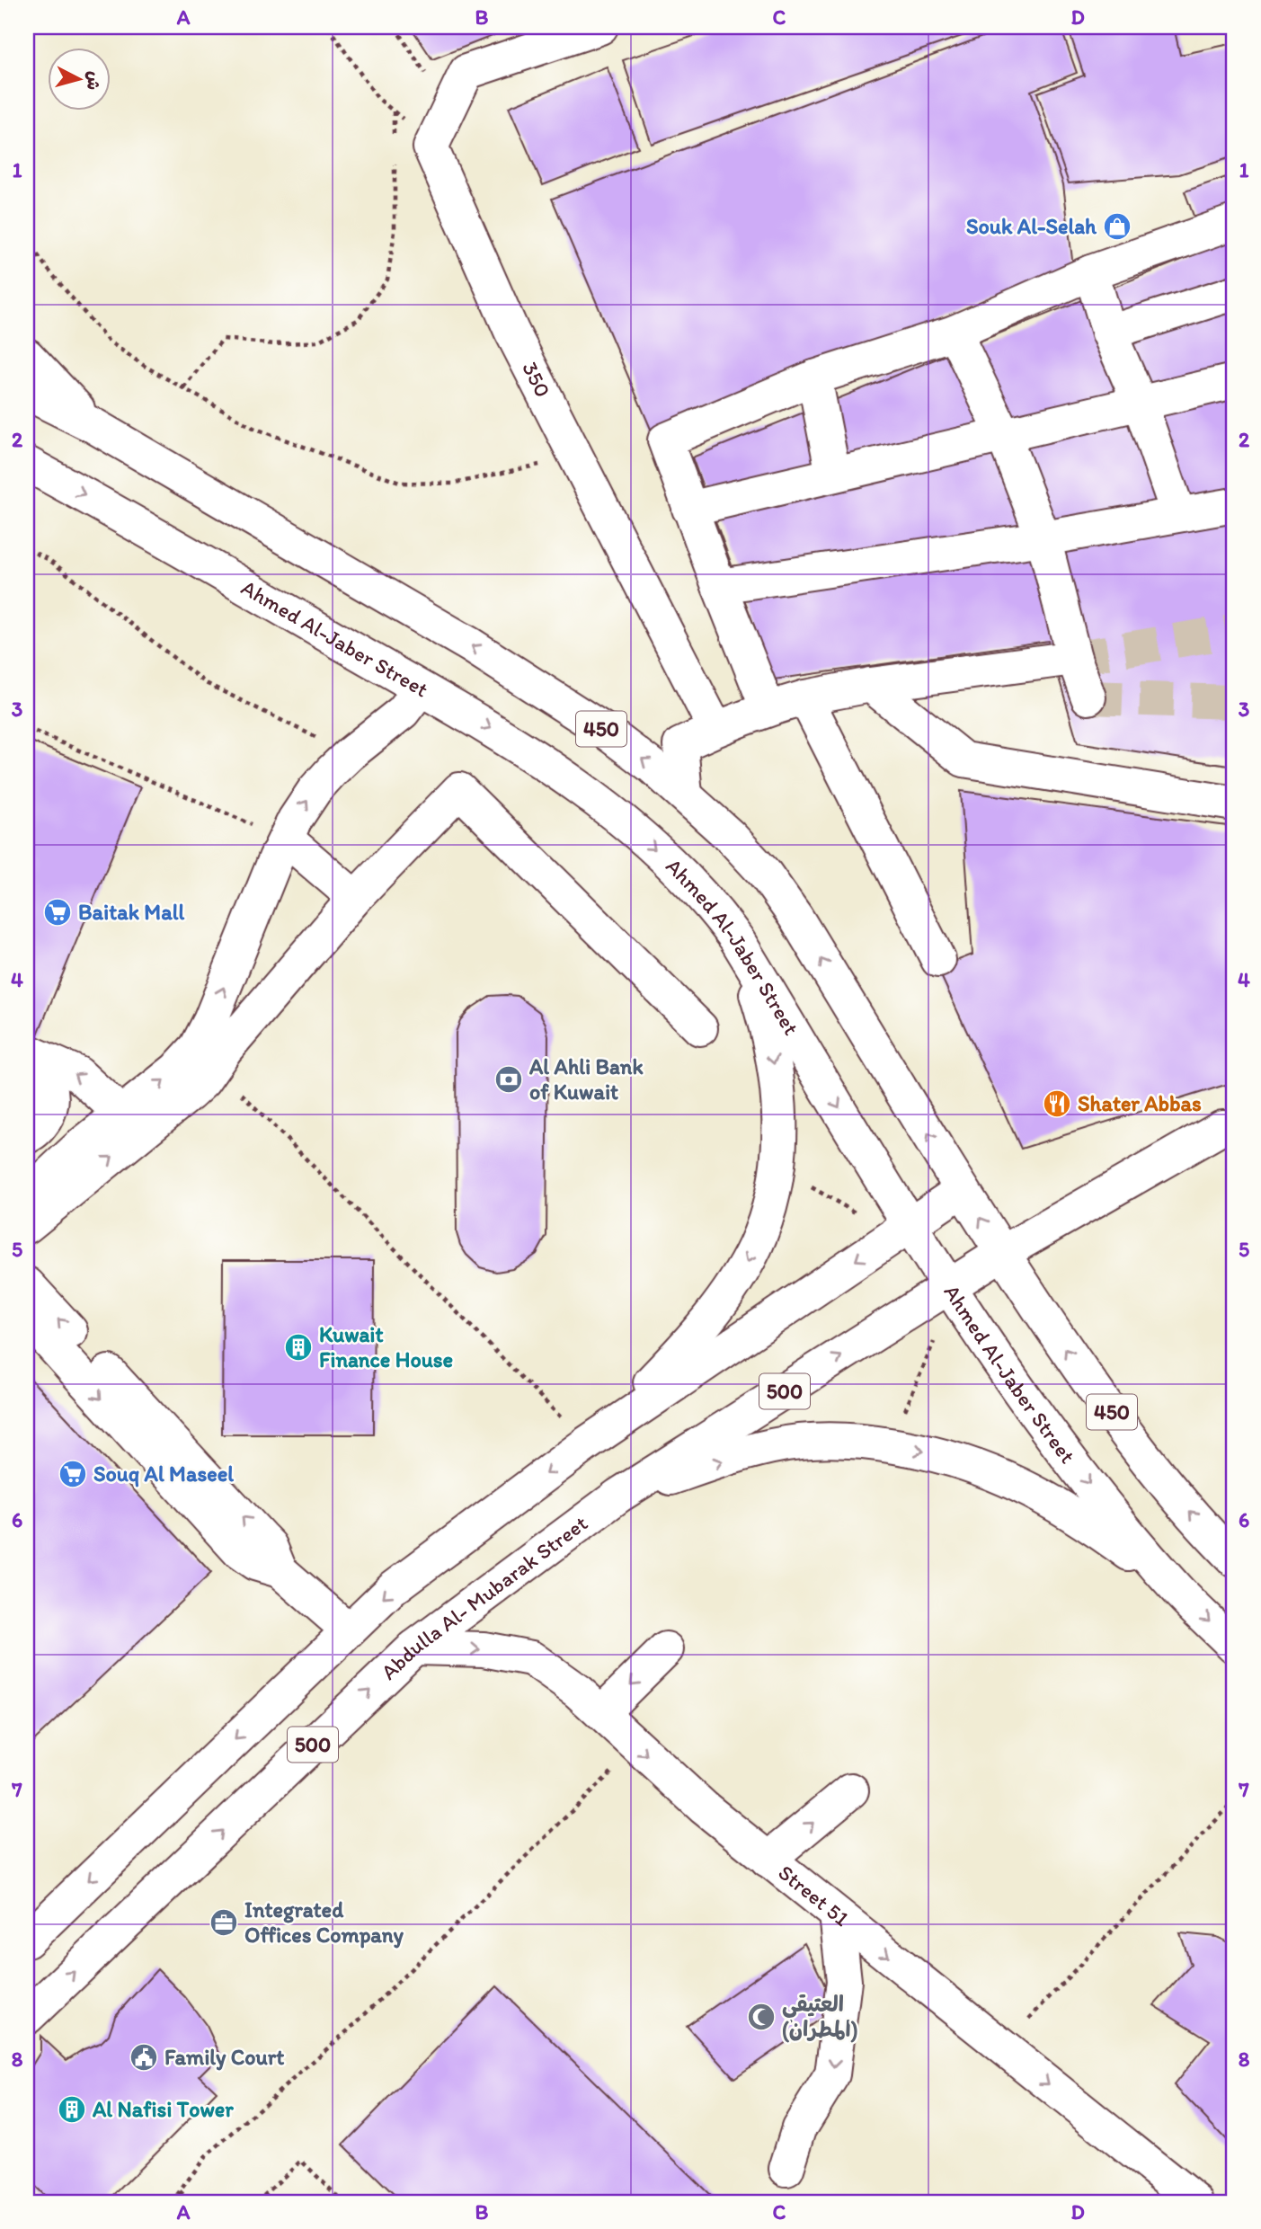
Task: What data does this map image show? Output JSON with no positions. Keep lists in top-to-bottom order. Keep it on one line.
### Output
{"streets":{"main road":["350","Ahmed Al-Jaber Street","450","500","Abdulla Al- Mubarak Street","Street 51"]},"crossings":[["Ahmed Al-Jaber Street","500"],["Ahmed Al-Jaber Street","Abdulla Al- Mubarak Street"],["450","500"],["450","Abdulla Al- Mubarak Street"],["Abdulla Al- Mubarak Street","Street 51"]],"one_way":["Street 51"],"places":{"shop":["Souk Al-Selah"],"supermarket":["Baitak Mall","Souq Al Maseel"],"bank":["Al Ahli Bank of Kuwait"],"restaurant":["Shater Abbas"],"building":["Kuwait Finance House","Al Nafisi Tower"],"office":["Integrated Offices Company"],"mosque":["العتيقي (المطران)"],"public building":["Family Court"]},"north":"right","grid":{"columns":["A","B","C","D"],"rows":["1","2","3","4","5","6","7","8"]}}
